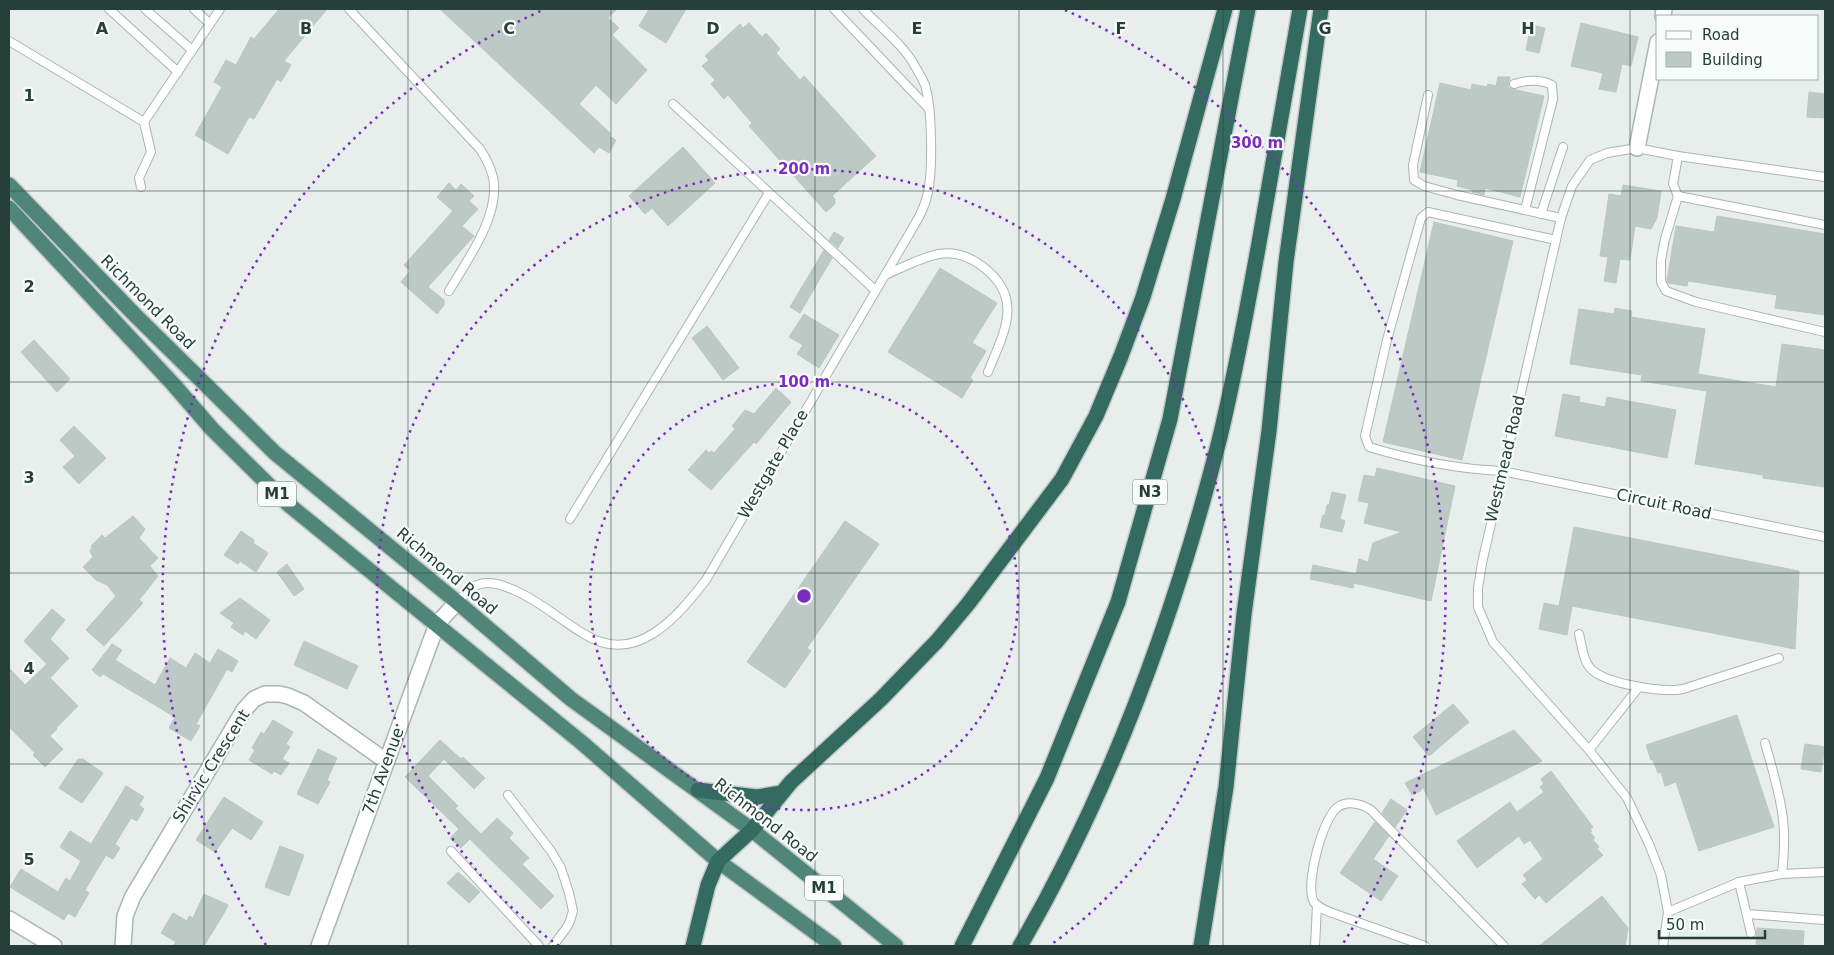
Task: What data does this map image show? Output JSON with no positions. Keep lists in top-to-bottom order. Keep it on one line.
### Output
{"streets":{"highway":["Richmond Road","N3","M1"],"street":["Shirvic Crescent","7th Avenue"],"lane":["Westmead Road","Westgate Place","Circuit Road"]},"crossings":[["Richmond Road","Westgate Place"],["Richmond Road","7th Avenue"],["Westmead Road","Circuit Road"],["Westgate Place","7th Avenue"],["M1","7th Avenue"],["Shirvic Crescent","7th Avenue"]],"legend":["Road","Building"],"scale_bar":"50 m","grid":{"columns":["A","B","C","D","E","F","G","H"],"rows":["1","2","3","4","5"]},"rings":["300 m","200 m","100 m"]}
